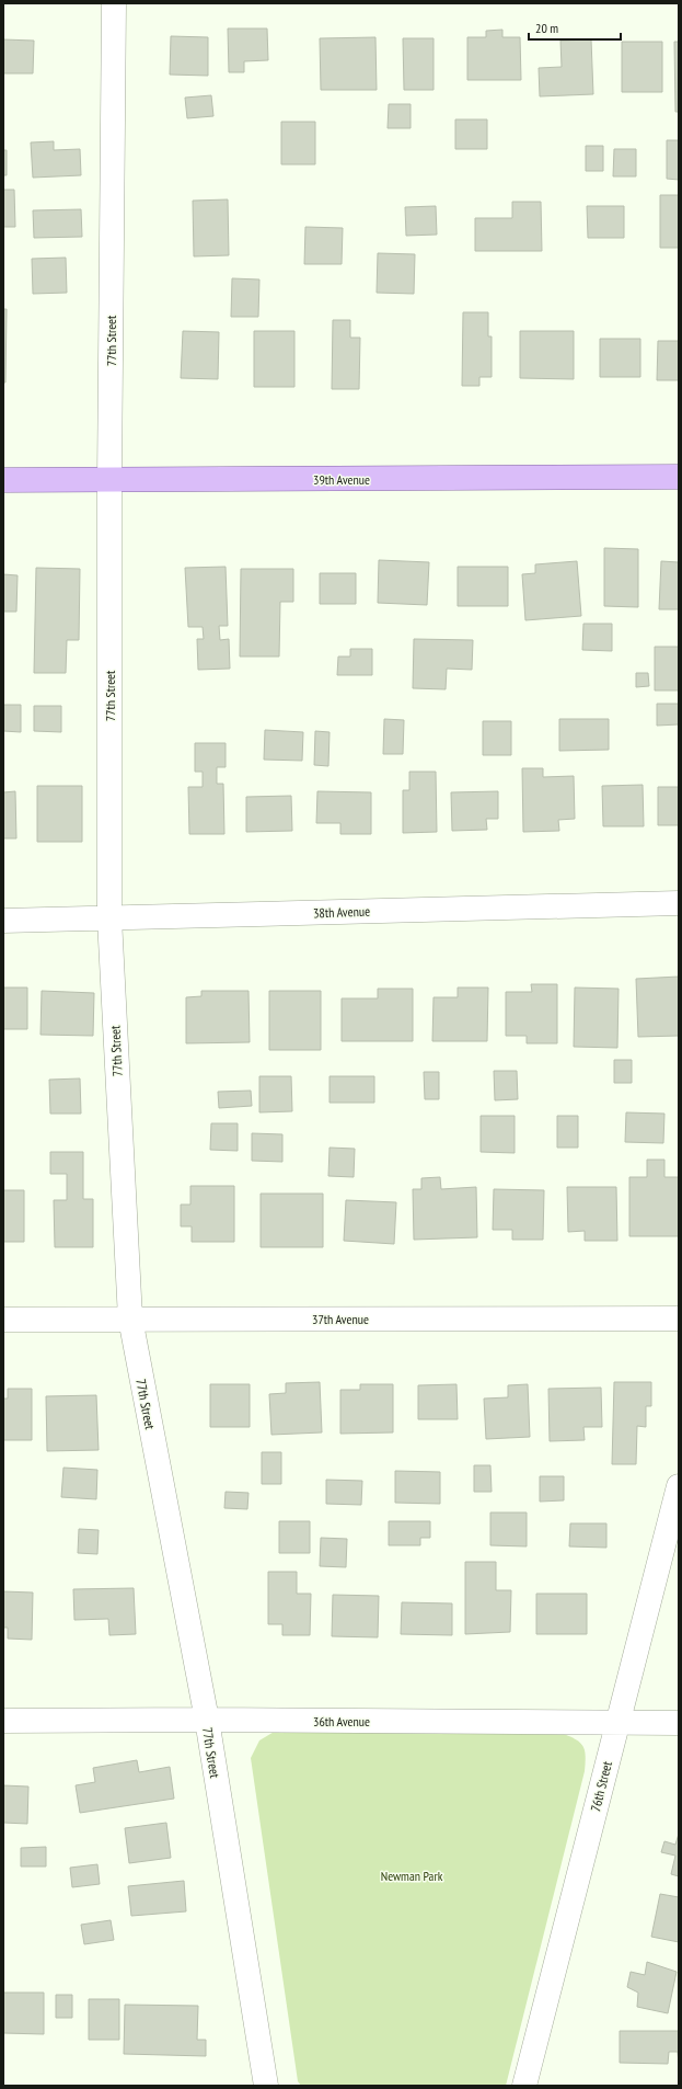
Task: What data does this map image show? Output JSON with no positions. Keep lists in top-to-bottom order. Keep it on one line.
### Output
{"streets":{"main road":["39th Avenue"],"street":["77th Street","38th Avenue","37th Avenue","36th Avenue","76th Street"]},"crossings":[["77th Street","39th Avenue"],["77th Street","38th Avenue"],["77th Street","37th Avenue"],["77th Street","36th Avenue"],["36th Avenue","76th Street"]],"parks":["Newman Park"],"scale_bar":"20 m"}
